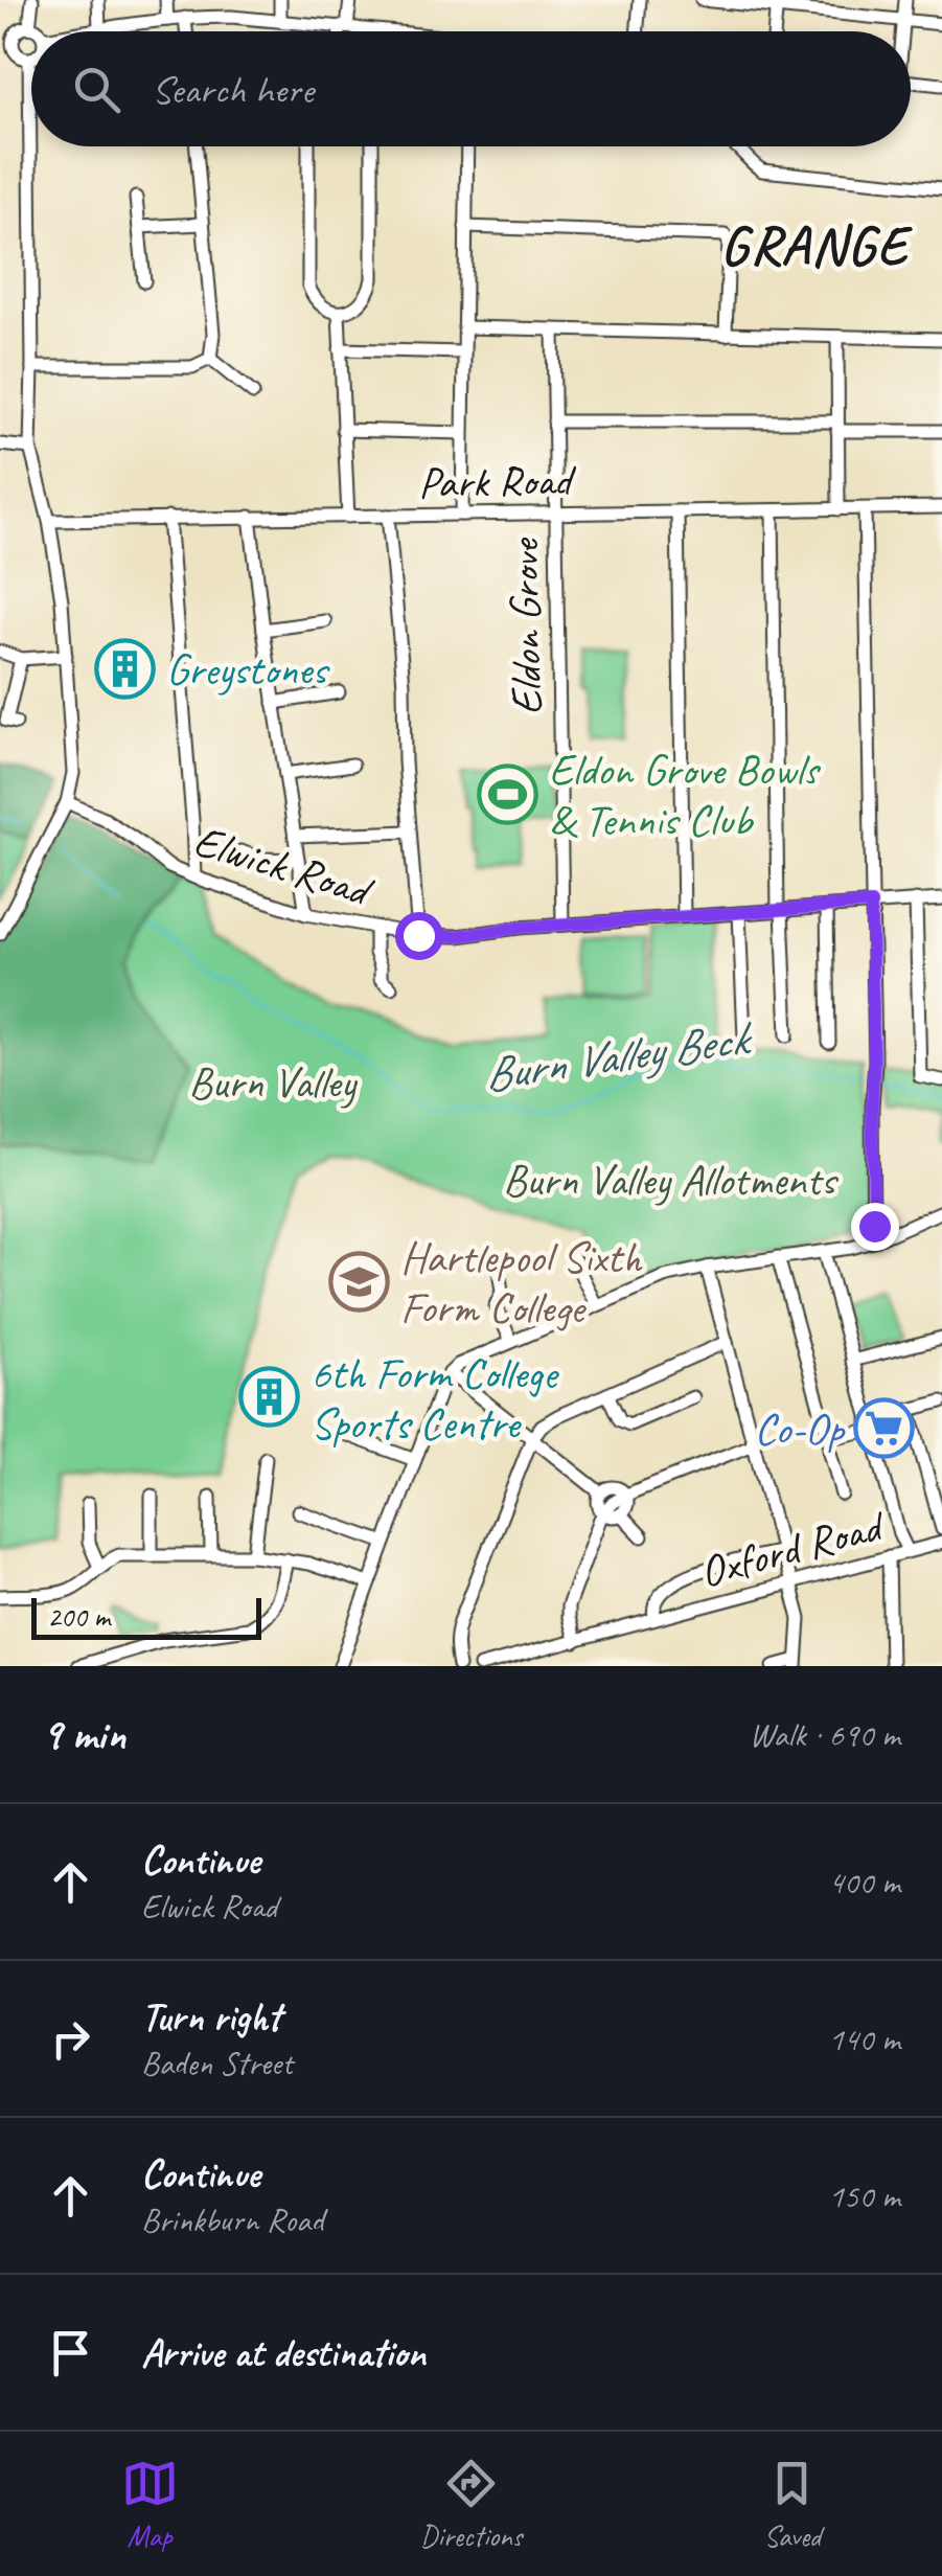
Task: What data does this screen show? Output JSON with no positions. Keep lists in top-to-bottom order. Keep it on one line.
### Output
{"streets":{"street":["Park Road","Eldon Grove","Elwick Road","Oxford Road"]},"crossings":[["Park Road","Eldon Grove"],["Eldon Grove","Elwick Road"]],"districts":["GRANGE"],"water":["Burn Valley Beck"],"parks":["Burn Valley","Burn Valley Allotments"],"places":{"building":["Greystones","6th Form College Sports Centre"],"sports":["Eldon Grove Bowls & Tennis Club"],"school or university":["Hartlepool Sixth Form College"],"supermarket":["Co-Op"]},"scale_bar":"200 m","page":{"search":"Search here","scale":"200 m","heading":["9 min","Walk · 690 m"],"list":[["Continue","Elwick Road","400 m"],["Turn right","Baden Street","140 m"],["Continue","Brinkburn Road","150 m"],"Arrive at destination"],"nav":["Map","Directions","Saved"]}}
